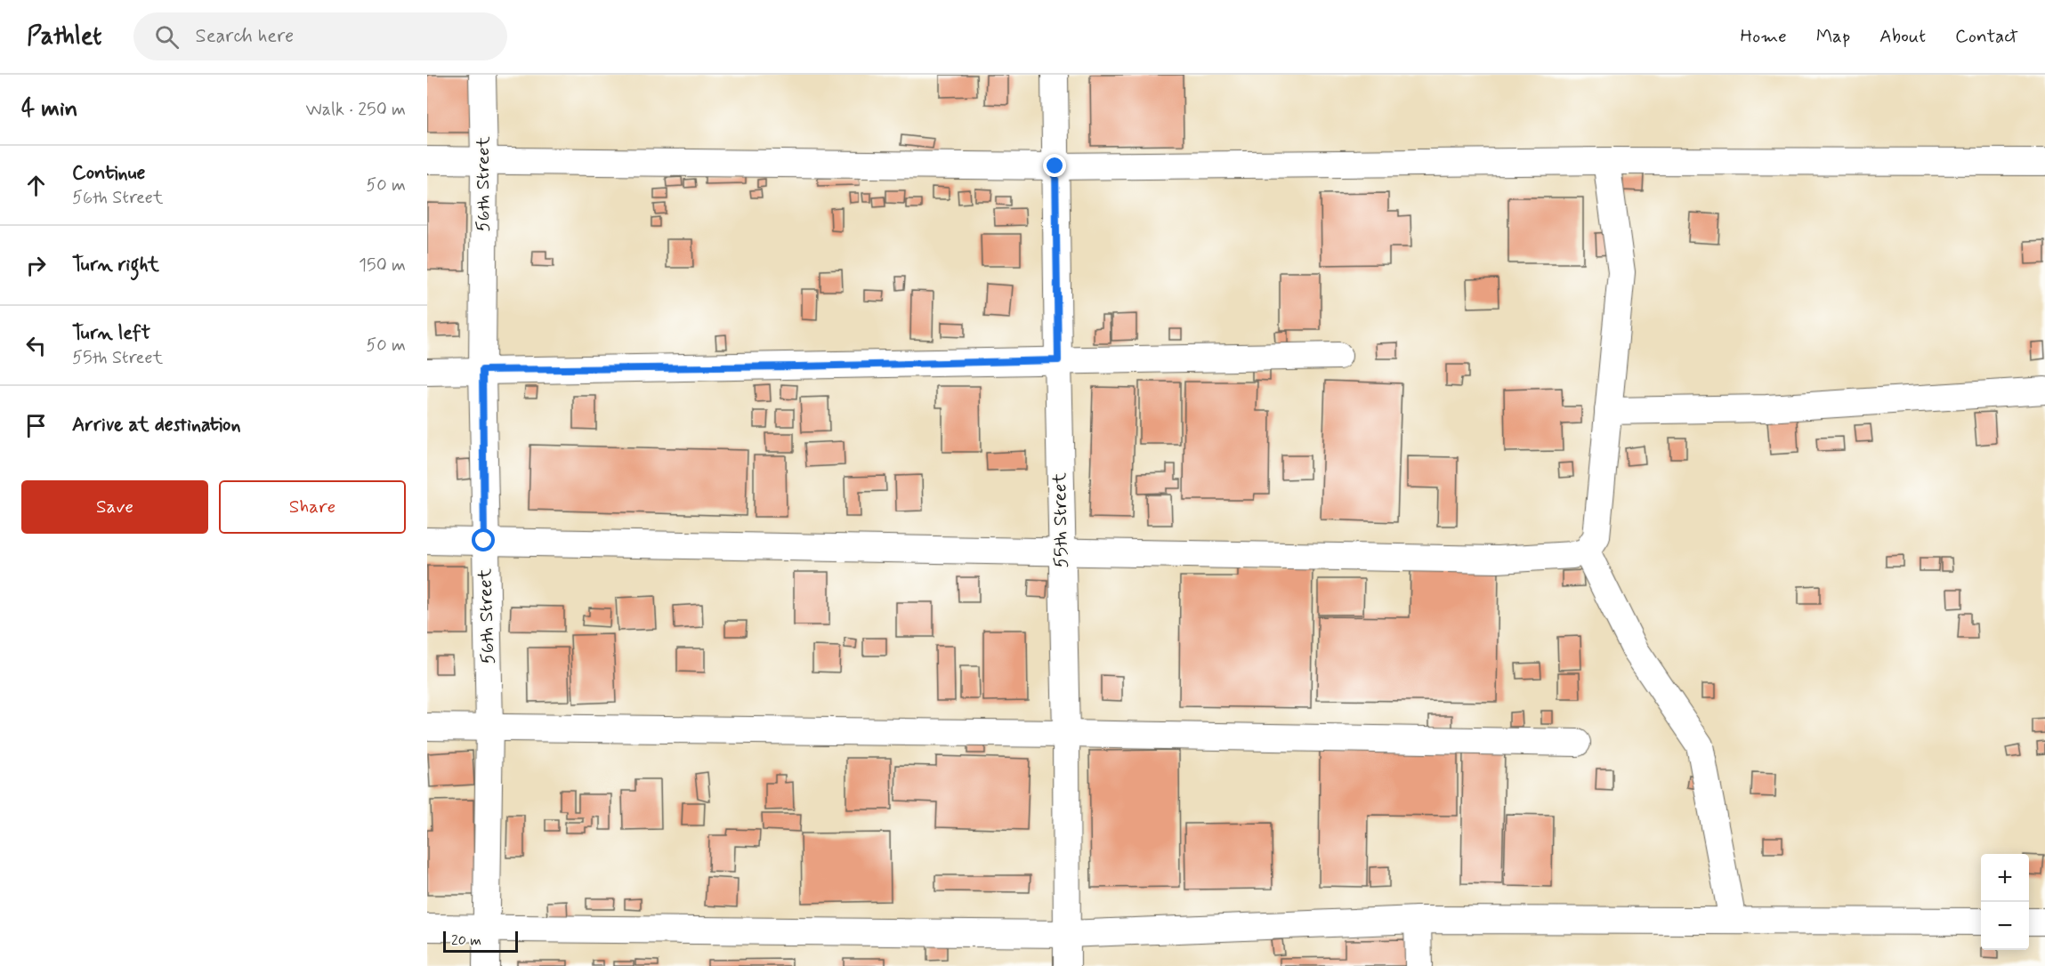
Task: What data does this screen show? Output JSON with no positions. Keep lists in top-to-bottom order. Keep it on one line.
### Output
{"streets":{"street":["56th Street","55th Street"]},"scale_bar":"20 m","page":{"header":"Pathlet","search":"Search here","nav":["Home","Map","About","Contact"],"heading":["4 min","Walk · 250 m"],"list":[["Continue","56th Street","50 m"],["Turn right","150 m"],["Turn left","55th Street","50 m"],"Arrive at destination"],"buttons":["Save","Share"],"map_buttons":["+","−"],"scale":"20 m"}}
